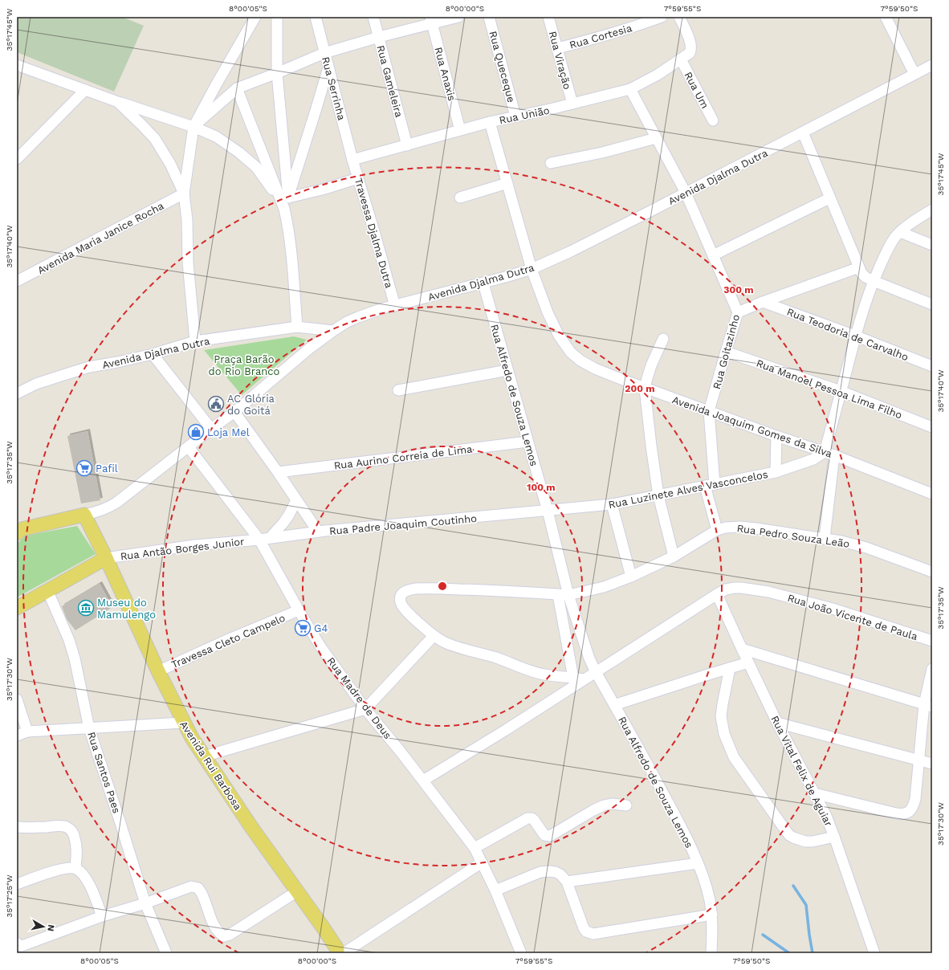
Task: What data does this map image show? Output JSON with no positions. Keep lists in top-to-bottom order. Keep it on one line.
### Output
{"streets":{"main road":["Avenida Rui Barbosa"],"street":["Rua Cortesia","Rua Viração","Rua Queceque","Rua Anaxis","Rua Gameleira","Rua Serrinha","Rua Um","Rua União","Avenida Djalma Dutra","Travessa Djalma Dutra","Avenida Maria Janice Rocha","Rua Teodoria de Carvalho","Rua Goitazinho","Rua Manoel Pessoa Lima Filho","Rua Alfredo de Souza Lemos","Avenida Joaquim Gomes da Silva","Rua Aurino Correia de Lima","Rua Luzinete Alves Vasconcelos","Rua Padre Joaquim Coutinho","Rua Pedro Souza Leão","Rua Antão Borges Junior","Rua João Vicente de Paula","Travessa Cleto Campelo","Rua Madre de Deus","Rua Vital Felix de Aguiar","Rua Santos Paes"]},"crossings":[["Rua Cortesia","Rua Viração"],["Rua Viração","Rua União"],["Rua Queceque","Rua União"],["Rua Anaxis","Rua União"],["Rua Gameleira","Rua União"],["Rua Serrinha","Rua União"],["Rua Serrinha","Travessa Djalma Dutra"],["Rua Um","Rua União"],["Rua União","Travessa Djalma Dutra"],["Rua União","Rua Goitazinho"],["Rua União","Avenida Joaquim Gomes da Silva"],["Avenida Djalma Dutra","Travessa Djalma Dutra"],["Avenida Djalma Dutra","Rua Goitazinho"],["Avenida Djalma Dutra","Rua Alfredo de Souza Lemos"],["Avenida Djalma Dutra","Avenida Joaquim Gomes da Silva"],["Rua Goitazinho","Rua Manoel Pessoa Lima Filho"],["Rua Goitazinho","Avenida Joaquim Gomes da Silva"],["Rua Goitazinho","Rua Luzinete Alves Vasconcelos"],["Rua Goitazinho","Rua Pedro Souza Leão"],["Rua Alfredo de Souza Lemos","Rua Aurino Correia de Lima"],["Rua Alfredo de Souza Lemos","Rua Luzinete Alves Vasconcelos"],["Rua Alfredo de Souza Lemos","Rua Padre Joaquim Coutinho"],["Rua Alfredo de Souza Lemos","Rua Pedro Souza Leão"],["Avenida Joaquim Gomes da Silva","Rua Luzinete Alves Vasconcelos"],["Rua Luzinete Alves Vasconcelos","Rua Padre Joaquim Coutinho"],["Rua Padre Joaquim Coutinho","Rua Antão Borges Junior"],["Rua Padre Joaquim Coutinho","Rua Madre de Deus"],["Rua Antão Borges Junior","Rua Madre de Deus"],["Rua Antão Borges Junior","Avenida Rui Barbosa"],["Rua João Vicente de Paula","Rua Vital Felix de Aguiar"],["Travessa Cleto Campelo","Rua Madre de Deus"],["Travessa Cleto Campelo","Avenida Rui Barbosa"]],"parks":["Praça Barão do Rio Branco"],"places":{"public building":["AC Glória do Goitá"],"shop":["Loja Mel"],"supermarket":["Pafil","G4"],"museum":["Museu do Mamulengo"]},"north":"right","coordinates":["8°00'05\"S","8°00'00\"S","7°59'55\"S","7°59'50\"S","35°17'45\"W","35°17'40\"W","35°17'35\"W","35°17'30\"W","35°17'25\"W"],"rings":["300 m","200 m","100 m"]}
